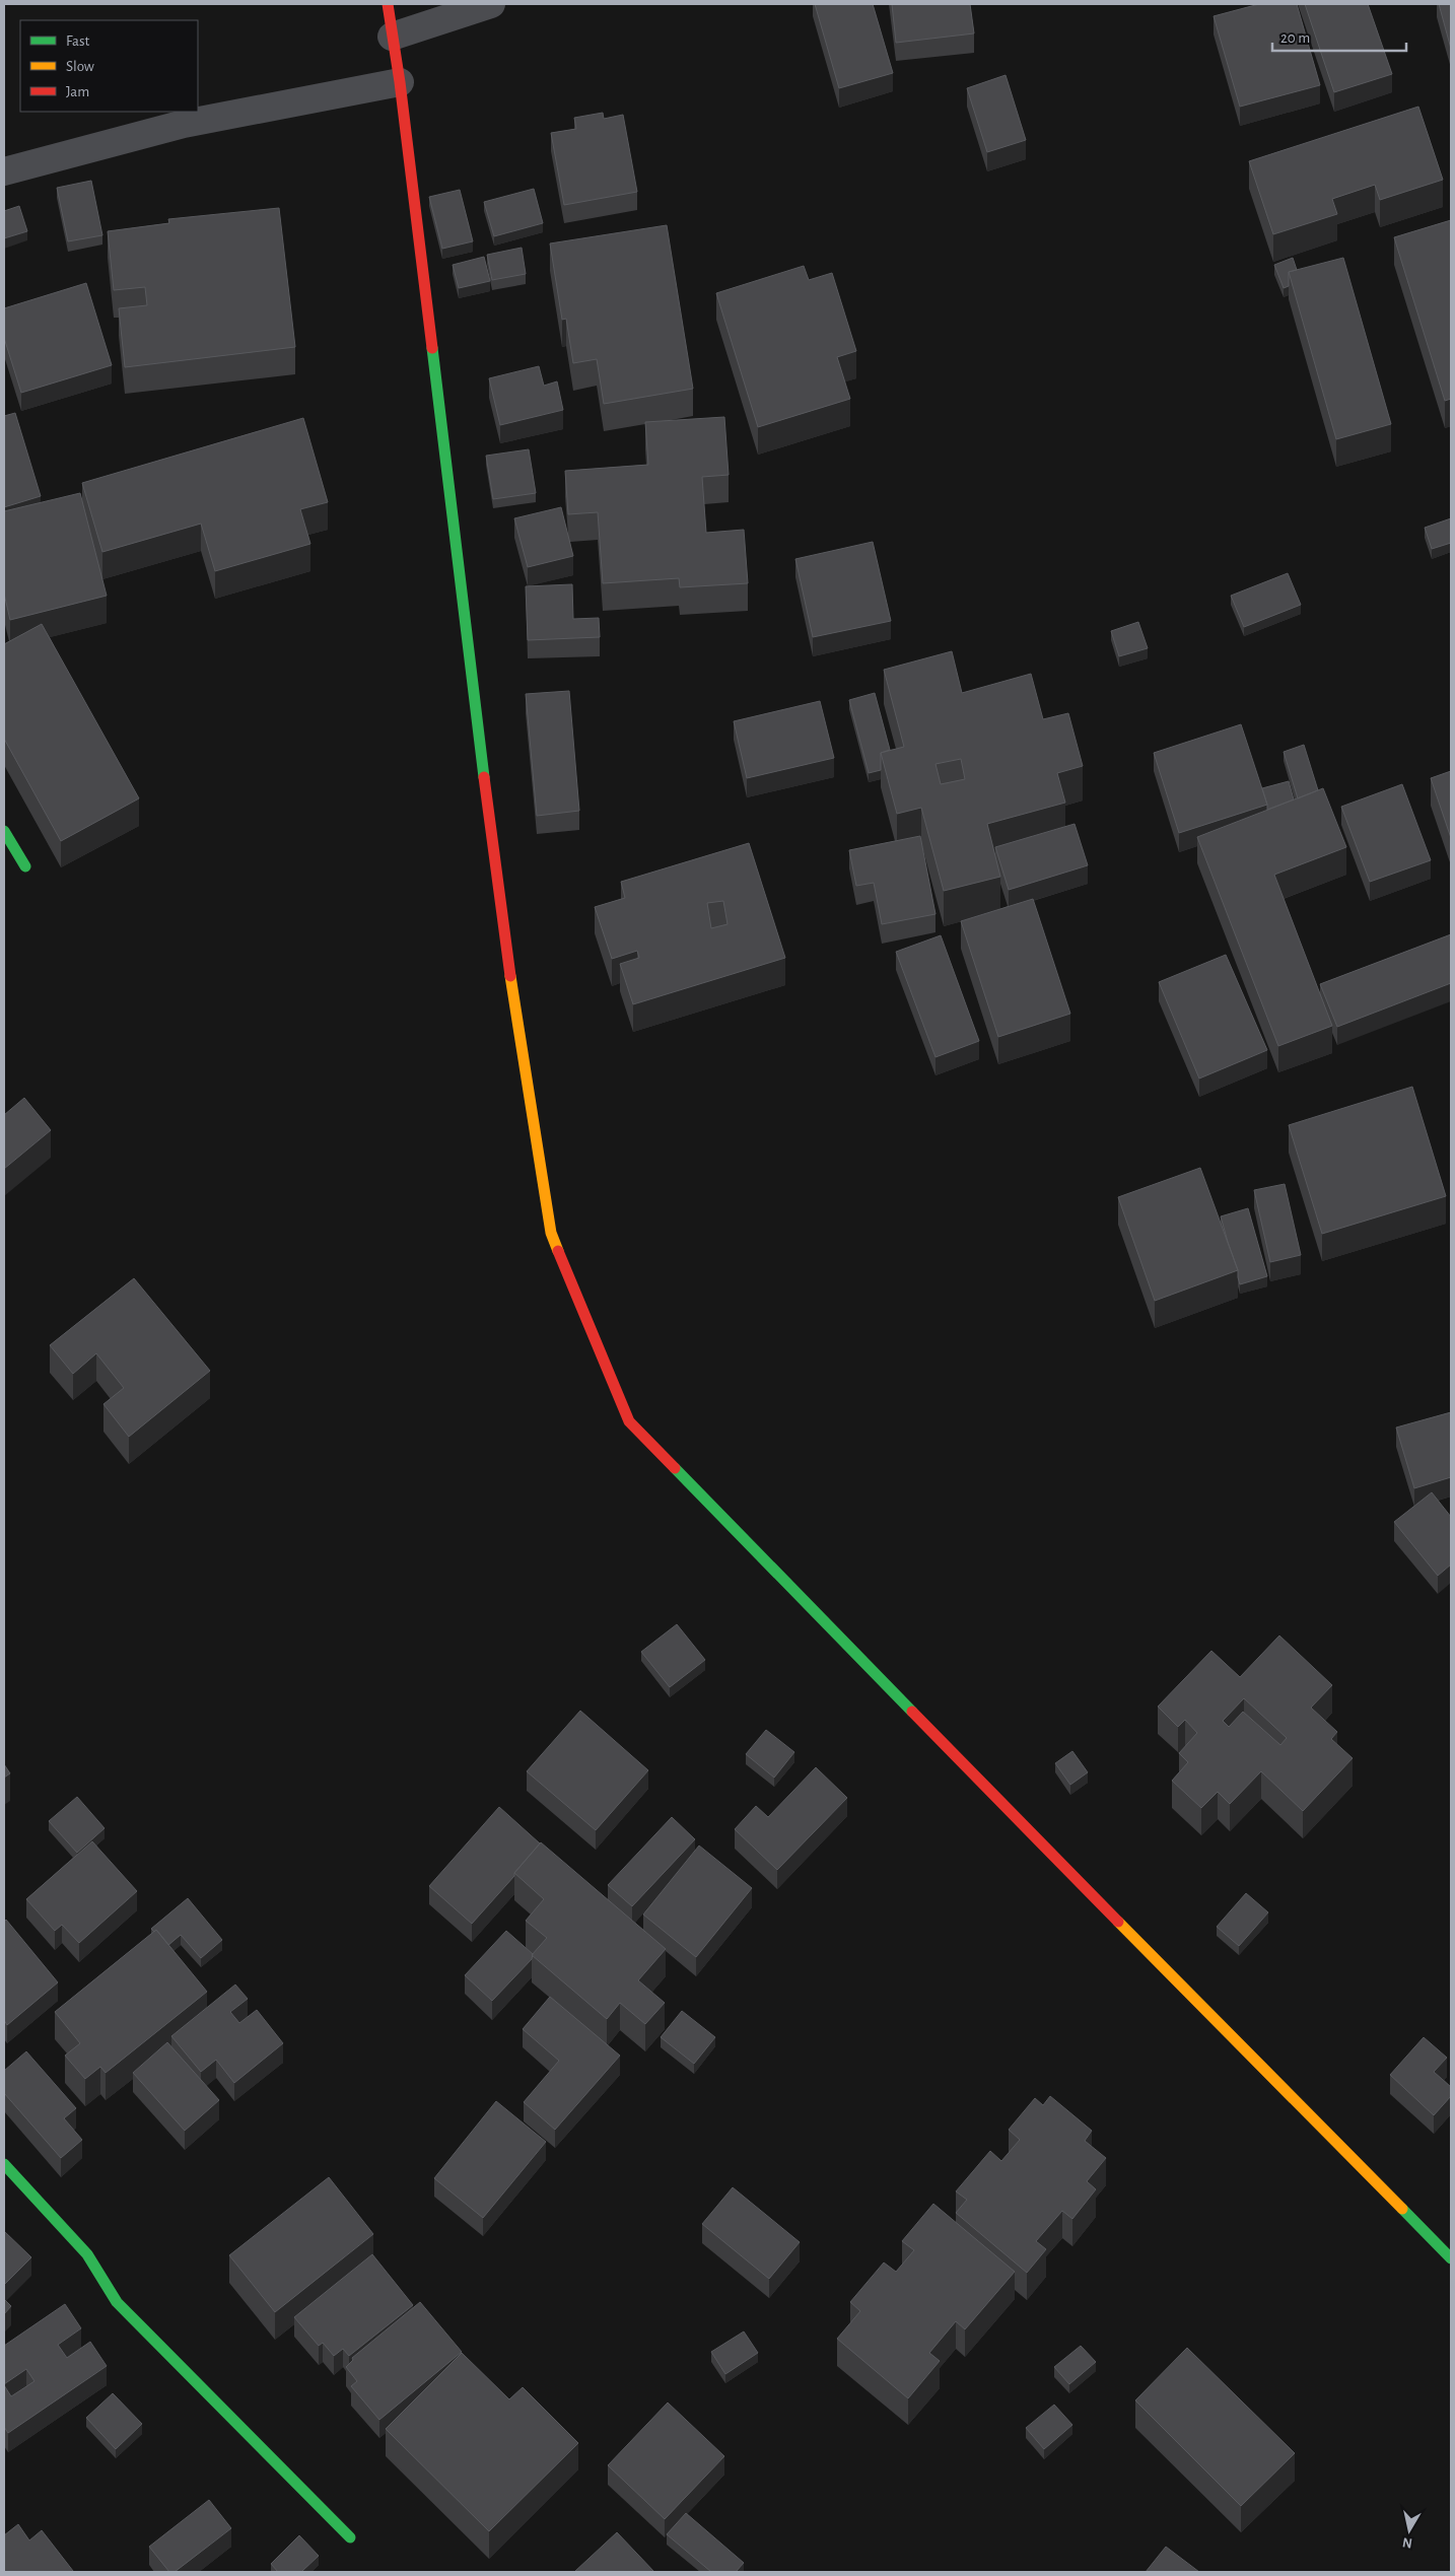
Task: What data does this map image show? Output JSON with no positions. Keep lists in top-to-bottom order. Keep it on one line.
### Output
{"legend":["Fast","Slow","Jam"],"scale_bar":"20 m","north":"bottom"}
